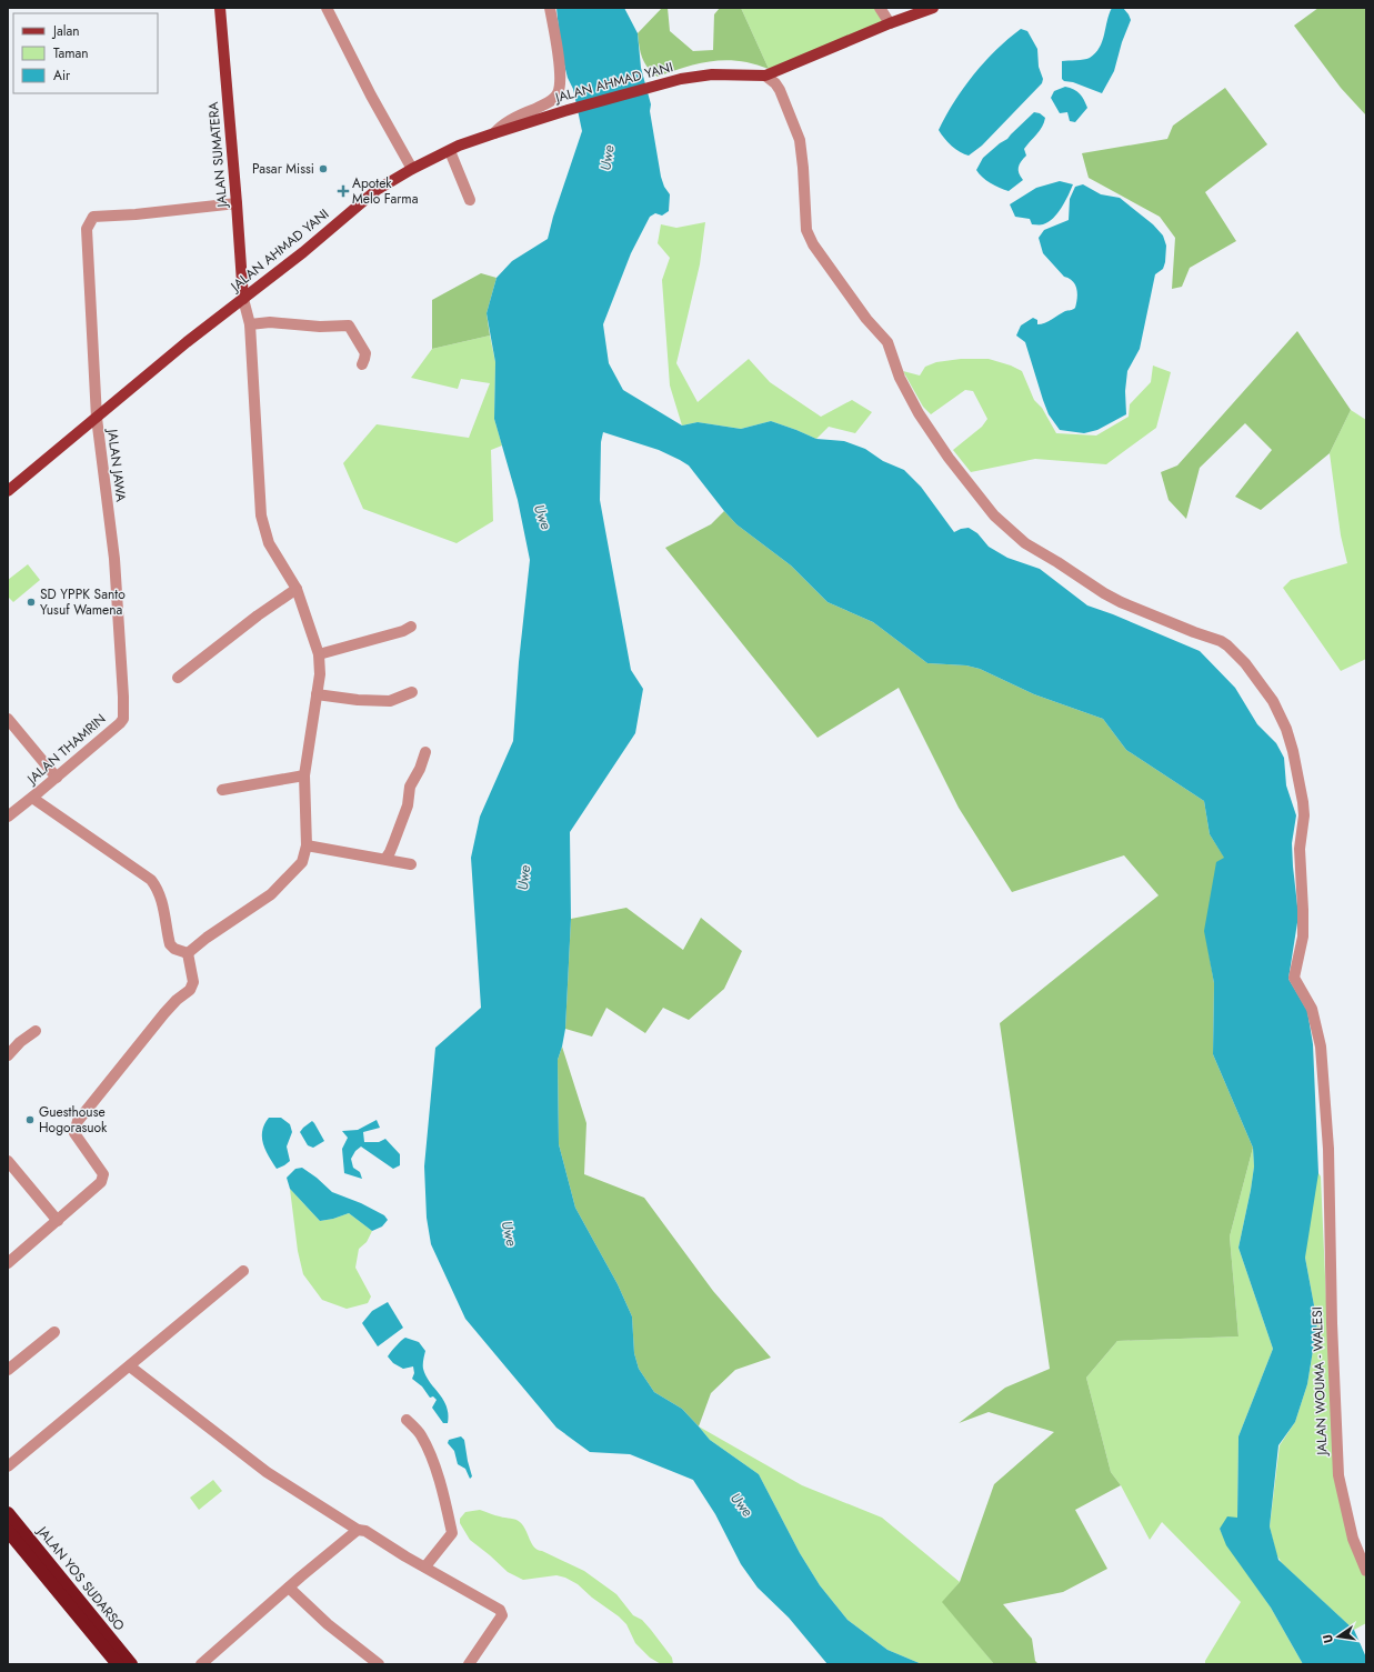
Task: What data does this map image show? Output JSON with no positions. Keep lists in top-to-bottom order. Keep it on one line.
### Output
{"streets":{"highway":["JALAN YOS SUDARSO"],"main road":["JALAN AHMAD YANI","JALAN SUMATERA"],"street":["JALAN JAWA","JALAN THAMRIN","JALAN WOUMA - WALESI"]},"crossings":[["JALAN AHMAD YANI","JALAN SUMATERA"],["JALAN AHMAD YANI","JALAN JAWA"],["JALAN AHMAD YANI","JALAN WOUMA - WALESI"],["JALAN SUMATERA","JALAN JAWA"],["JALAN JAWA","JALAN THAMRIN"]],"water":["Uwe"],"places":{"other":["Pasar Missi","SD YPPK Santo Yusuf Wamena","Guesthouse Hogorasuok"],"health":["Apotek Melo Farma"]},"legend":["Jalan","Taman","Air"],"north":"left"}
